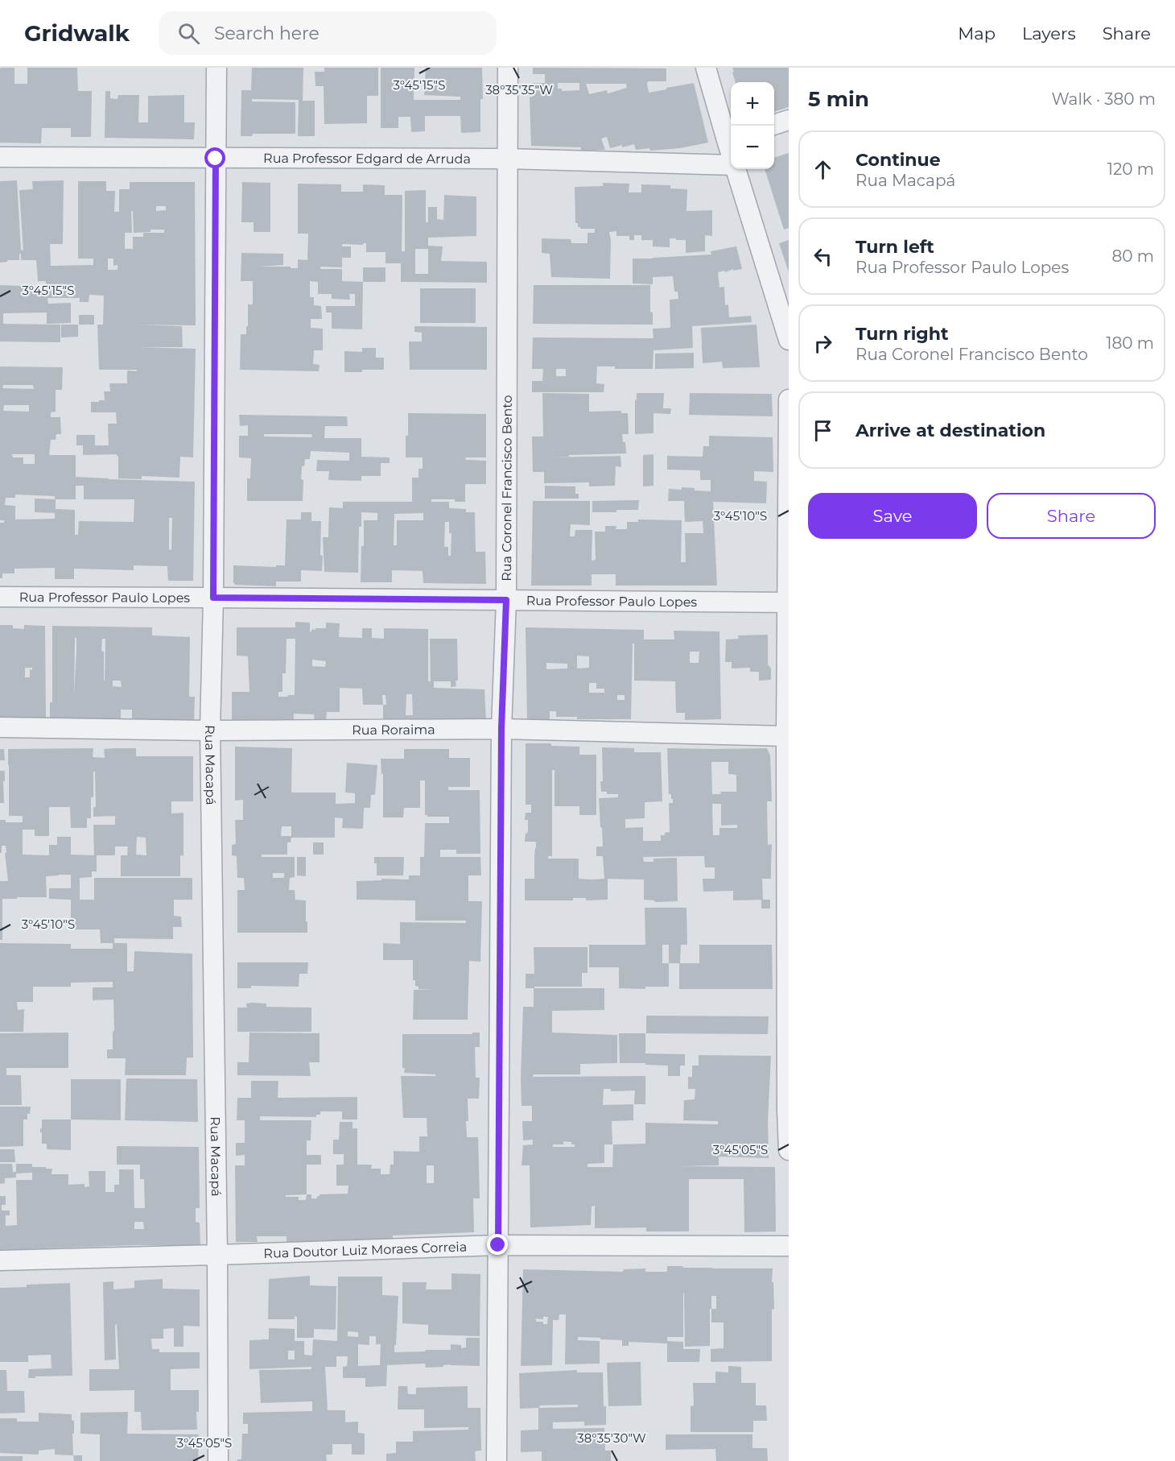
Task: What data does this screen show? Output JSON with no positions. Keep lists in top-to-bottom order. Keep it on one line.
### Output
{"streets":{"street":["Rua Professor Edgard de Arruda","Rua Coronel Francisco Bento","Rua Professor Paulo Lopes","Rua Roraima","Rua Macapá","Rua Doutor Luiz Moraes Correia"]},"crossings":[["Rua Professor Edgard de Arruda","Rua Coronel Francisco Bento"],["Rua Professor Edgard de Arruda","Rua Macapá"],["Rua Coronel Francisco Bento","Rua Professor Paulo Lopes"],["Rua Coronel Francisco Bento","Rua Roraima"],["Rua Coronel Francisco Bento","Rua Doutor Luiz Moraes Correia"],["Rua Professor Paulo Lopes","Rua Macapá"],["Rua Roraima","Rua Macapá"],["Rua Macapá","Rua Doutor Luiz Moraes Correia"]],"page":{"header":"Gridwalk","search":"Search here","nav":["Map","Layers","Share"],"heading":["5 min","Walk · 380 m"],"map_buttons":["+","−"],"list":[["Continue","Rua Macapá","120 m"],["Turn left","Rua Professor Paulo Lopes","80 m"],["Turn right","Rua Coronel Francisco Bento","180 m"],"Arrive at destination"],"buttons":["Save","Share"]},"coordinates":["3°45'15\"S","38°35'35\"W","3°45'10\"S","3°45'05\"S","38°35'30\"W"]}
